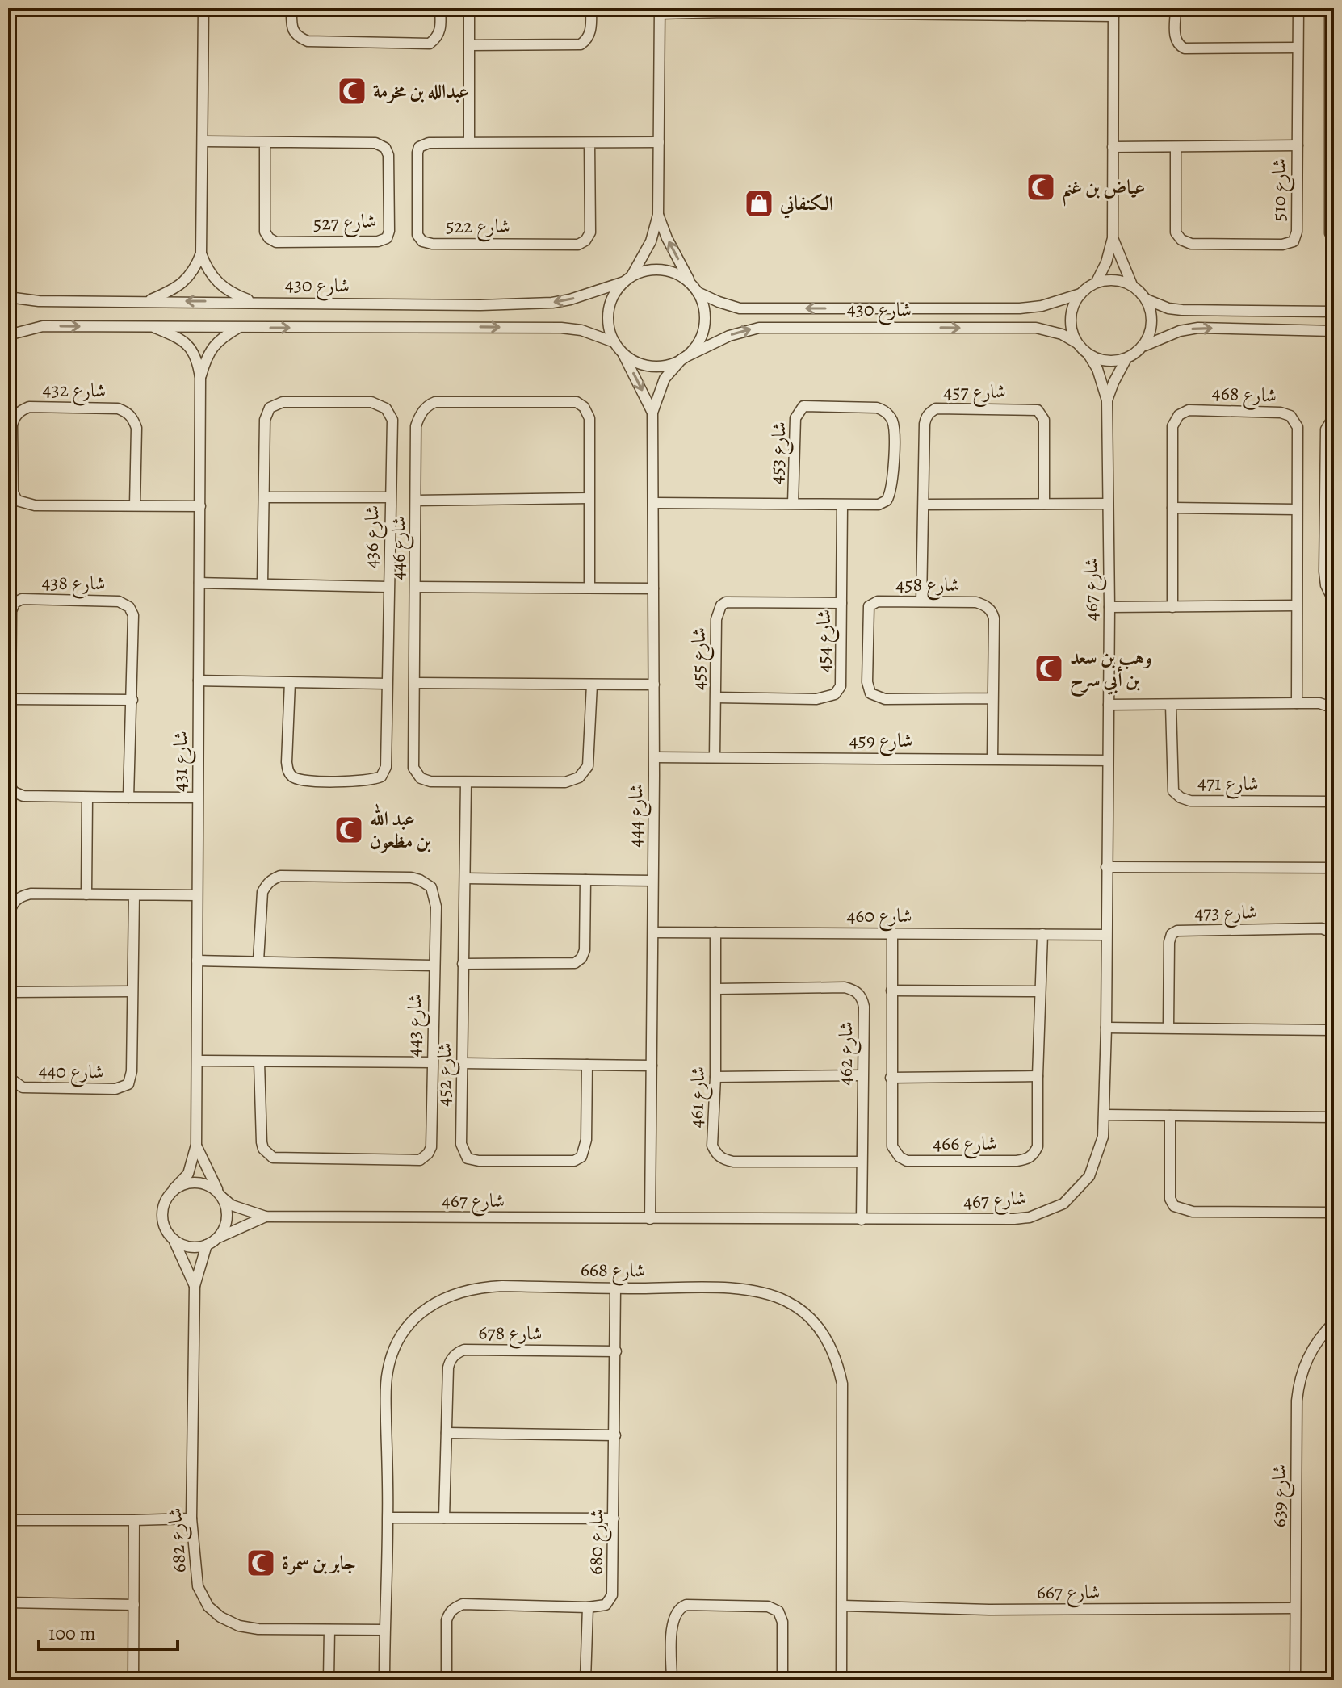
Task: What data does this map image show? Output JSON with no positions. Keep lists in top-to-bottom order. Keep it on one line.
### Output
{"streets":{"street":["شارع 510","شارع 527","شارع 522","شارع 430","شارع 432","شارع 457","شارع 468","شارع 453","شارع 436","شارع 446","شارع 438","شارع 458","شارع 467","شارع 454","شارع 455","شارع 459","شارع 431","شارع 471","شارع 444","شارع 473","شارع 460","شارع 443","شارع 462","شارع 440","شارع 452","شارع 461","شارع 466","شارع 668","شارع 678","شارع 639","شارع 682","شارع 680","شارع 667"]},"crossings":[["شارع 430","شارع 467"],["شارع 430","شارع 444"],["شارع 432","شارع 431"],["شارع 457","شارع 458"],["شارع 453","شارع 454"],["شارع 453","شارع 444"],["شارع 446","شارع 452"],["شارع 438","شارع 431"],["شارع 458","شارع 459"],["شارع 467","شارع 459"],["شارع 467","شارع 431"],["شارع 467","شارع 444"],["شارع 467","شارع 460"],["شارع 467","شارع 462"],["شارع 467","شارع 682"],["شارع 454","شارع 455"],["شارع 455","شارع 459"],["شارع 459","شارع 444"],["شارع 431","شارع 440"],["شارع 431","شارع 682"],["شارع 444","شارع 460"],["شارع 460","شارع 461"],["شارع 460","شارع 466"],["شارع 462","شارع 461"],["شارع 668","شارع 682"],["شارع 668","شارع 680"],["شارع 668","شارع 667"],["شارع 678","شارع 680"],["شارع 639","شارع 667"]],"places":{"mosque":["عبدالله بن مخرمة","عياض بن غنم","وهب بن سعد بن أبي سرح","عبد الله بن مظعون","جابر بن سمرة"],"shop":["الكنفاني"]},"scale_bar":"100 m"}
